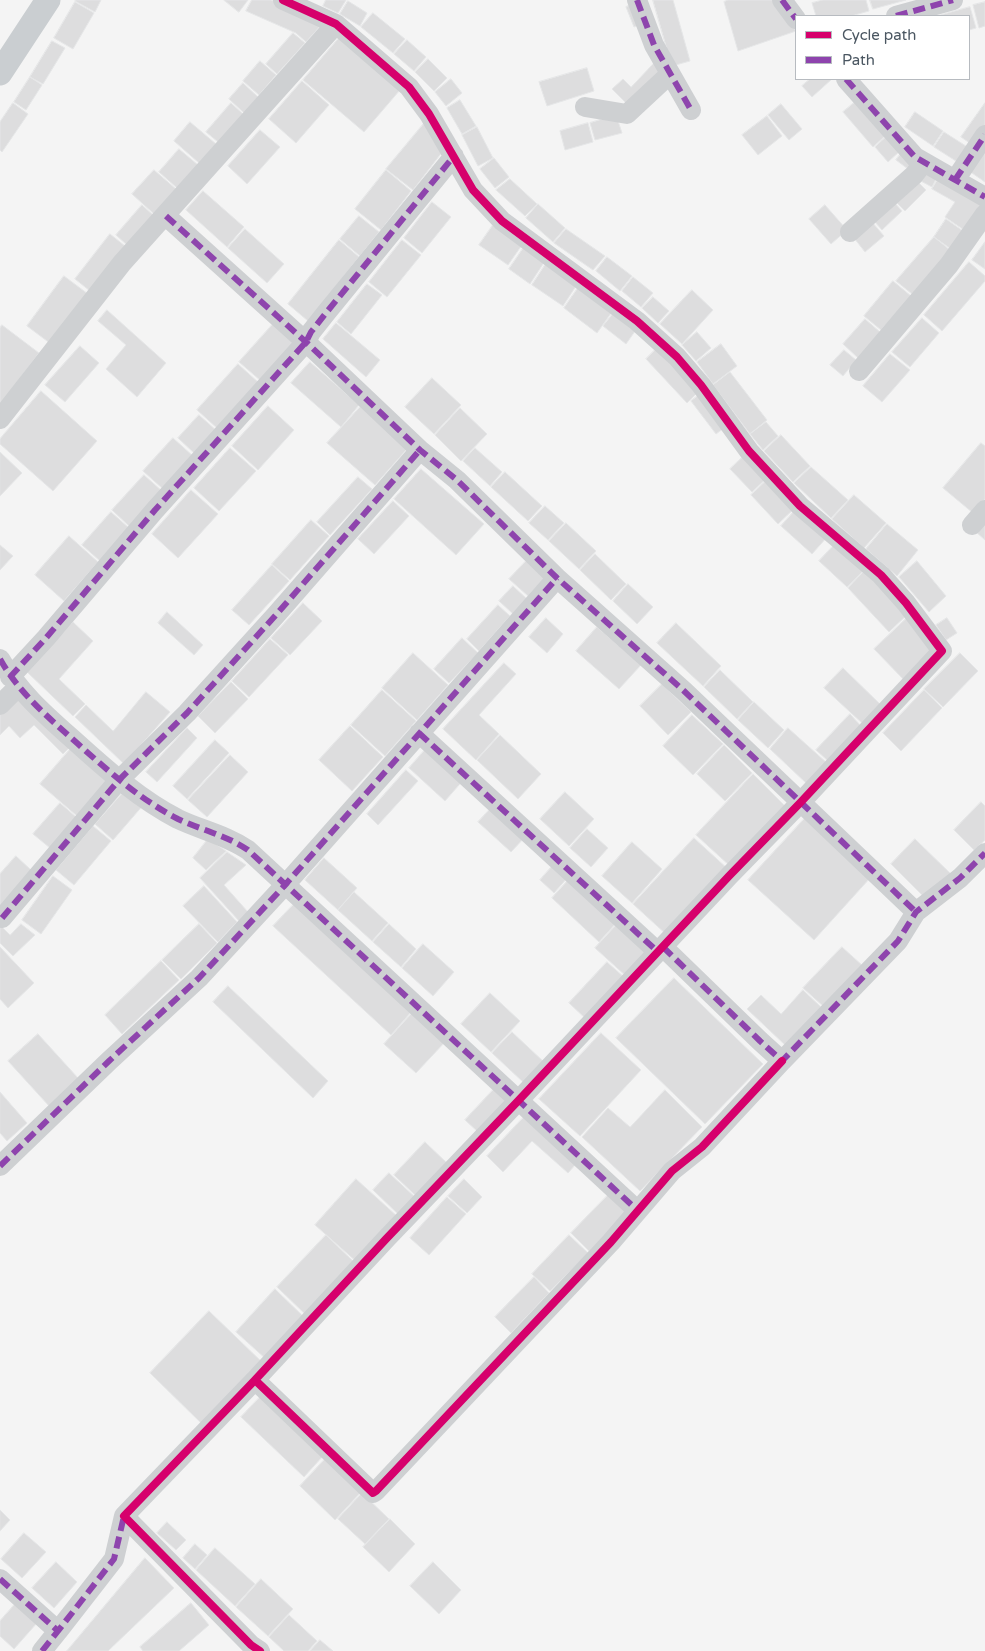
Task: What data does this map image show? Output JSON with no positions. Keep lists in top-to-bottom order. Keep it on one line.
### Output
{"legend":["Cycle path","Path"]}
